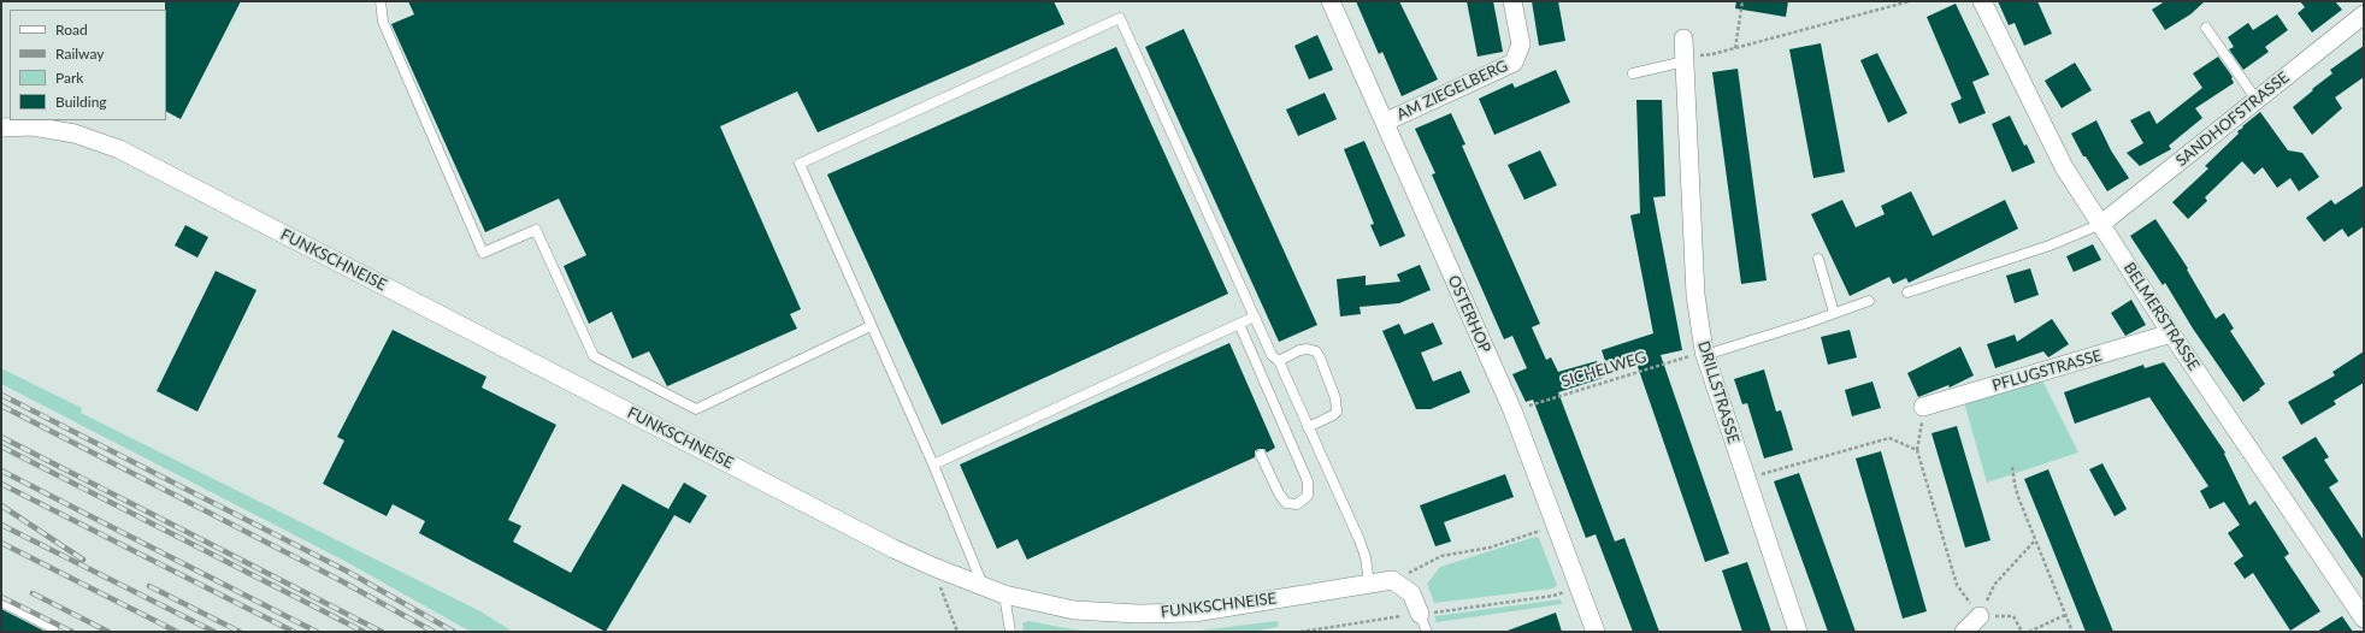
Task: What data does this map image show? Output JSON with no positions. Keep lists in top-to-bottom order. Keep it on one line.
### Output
{"streets":{"street":["AM ZIEGELBERG","SANDHOFSTRASSE","FUNKSCHNEISE","OSTERHOP","BELMERSTRASSE","PFLUGSTRASSE","DRILLSTRASSE"],"path":["SICHELWEG"]},"crossings":[["AM ZIEGELBERG","OSTERHOP"],["SANDHOFSTRASSE","BELMERSTRASSE"],["OSTERHOP","SICHELWEG"],["BELMERSTRASSE","PFLUGSTRASSE"],["SICHELWEG","DRILLSTRASSE"]],"legend":["Road","Railway","Park","Building"]}
